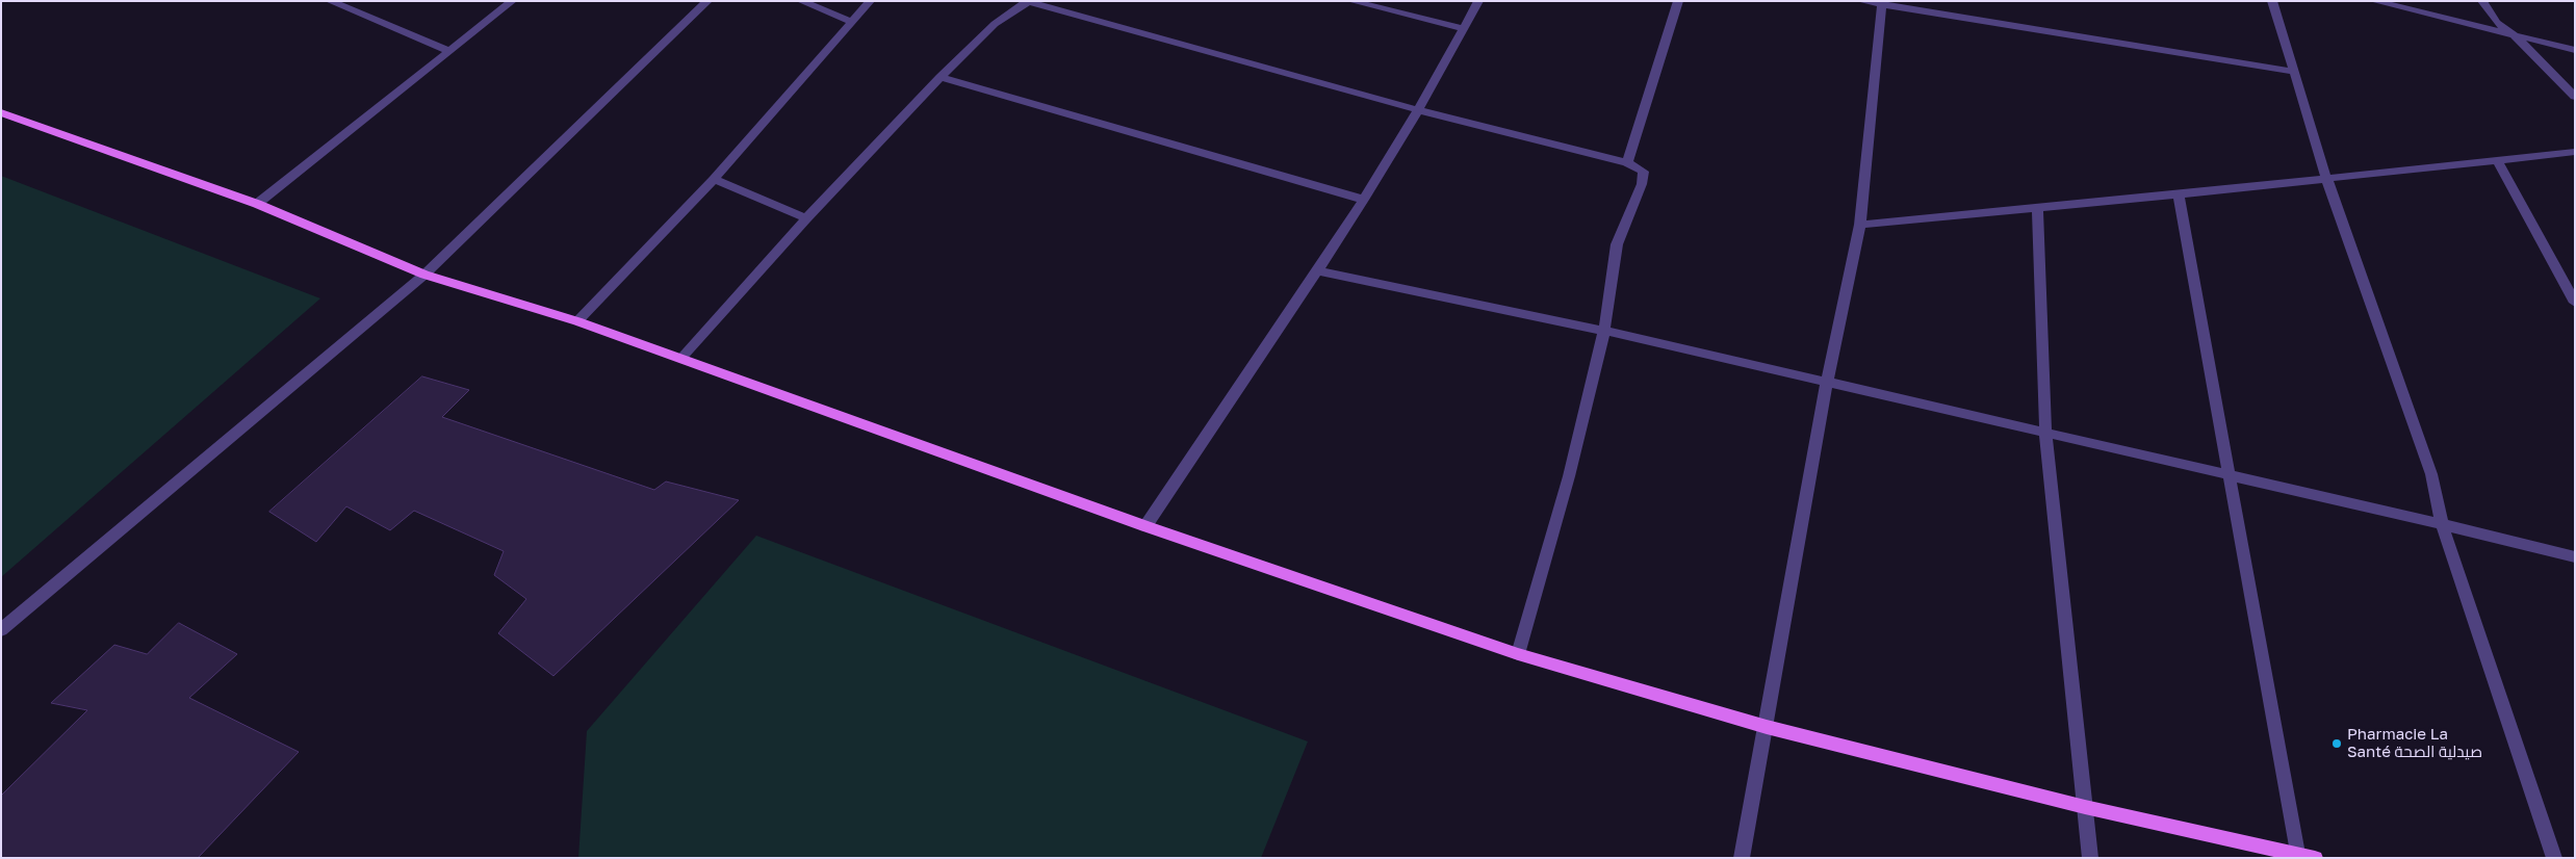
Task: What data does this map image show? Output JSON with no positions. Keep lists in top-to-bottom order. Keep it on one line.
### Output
{"places":["Pharmacie La Santé صيدلية الصحة"]}
